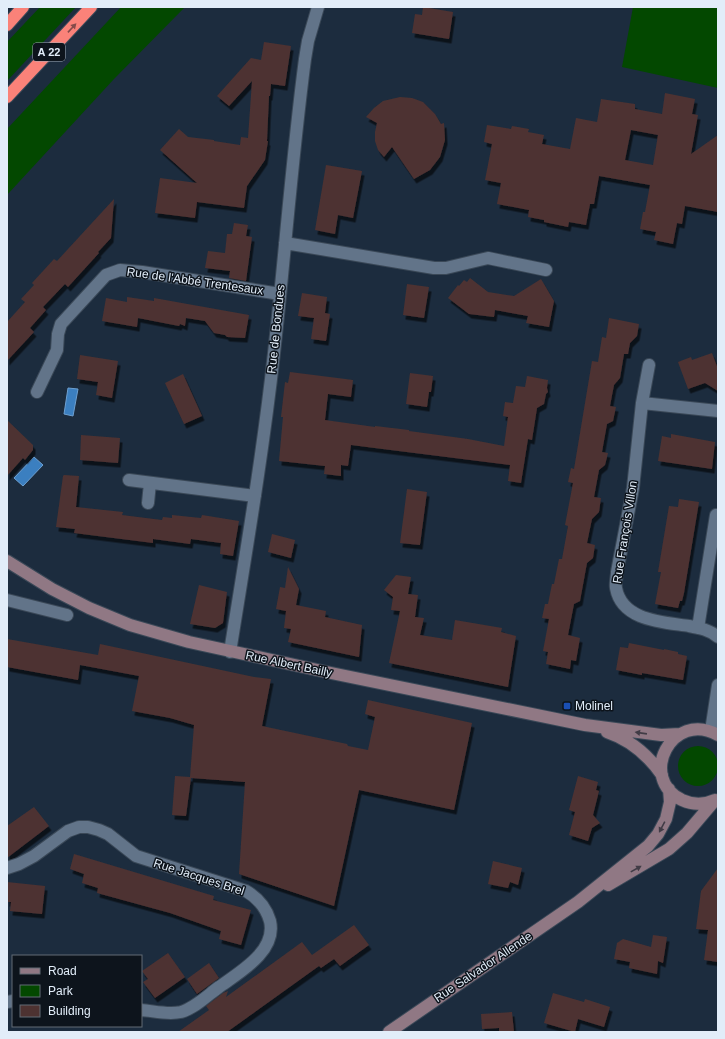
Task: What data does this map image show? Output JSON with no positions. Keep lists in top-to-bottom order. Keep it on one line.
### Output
{"streets":{"highway":["A 22"],"main road":["Rue Albert Bailly","Rue Salvador Allende"],"street":["Rue de l'Abbé Trentesaux","Rue de Bondues","Rue François Villon","Rue Jacques Brel"]},"crossings":[["Rue de l'Abbé Trentesaux","Rue de Bondues"],["Rue de Bondues","Rue Albert Bailly"]],"places":{"transit":["Molinel"]},"legend":["Road","Park","Building"]}
